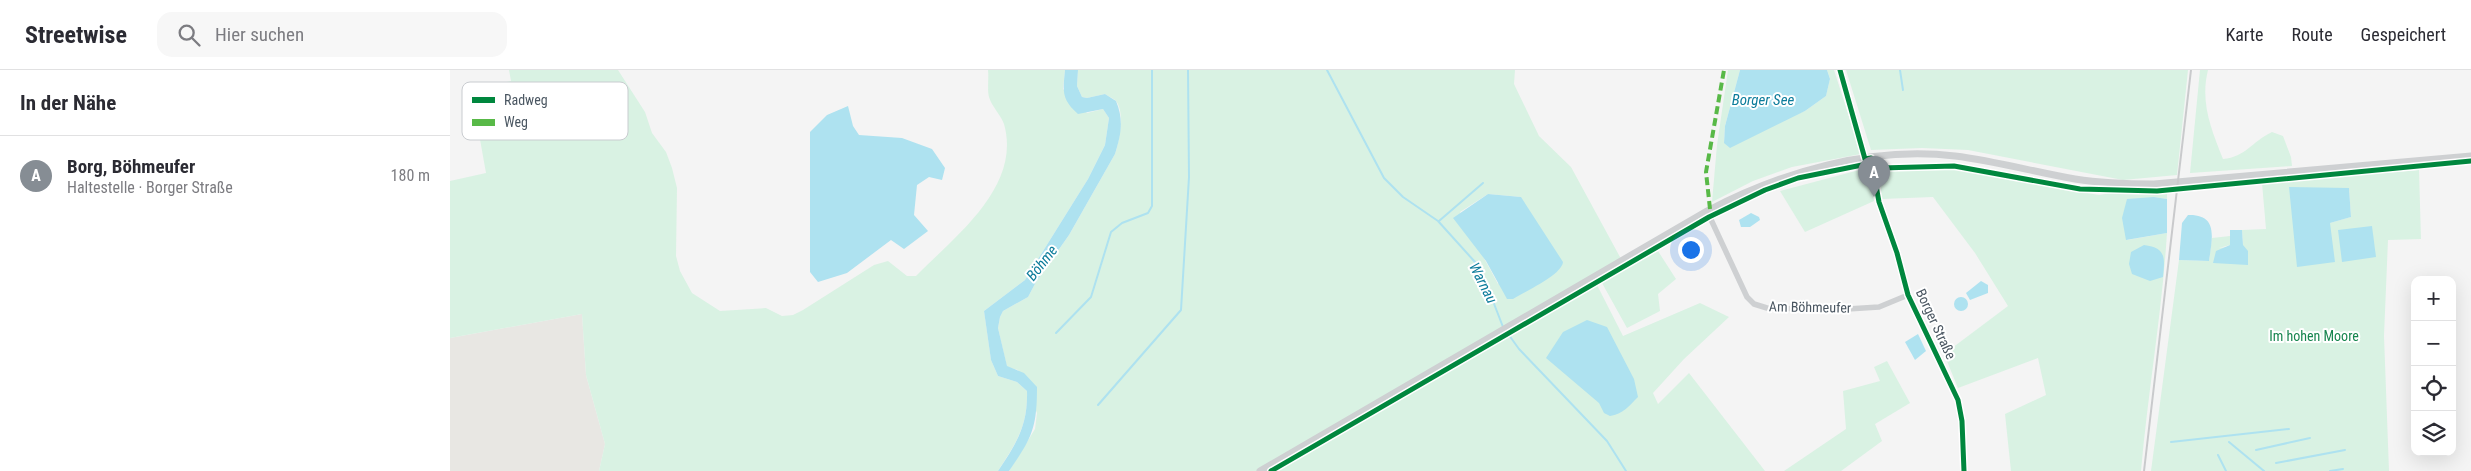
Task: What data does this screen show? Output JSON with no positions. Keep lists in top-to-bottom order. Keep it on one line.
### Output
{"streets":{"street":["Am Böhmeufer","Borger Straße"]},"crossings":[["Am Böhmeufer","Borger Straße"]],"water":["Borger See","Böhme","Warnau"],"parks":["Im hohen Moore"],"legend":["Radweg","Weg"],"page":{"header":"Streetwise","search":"Hier suchen","nav":["Karte","Route","Gespeichert"],"heading":"In der Nähe","list":[{"mark":"A","name":"Borg, Böhmeufer","note":"Haltestelle · Borger Straße","value":"180 m"}],"pins":"A","map_buttons":["+","−"]}}
